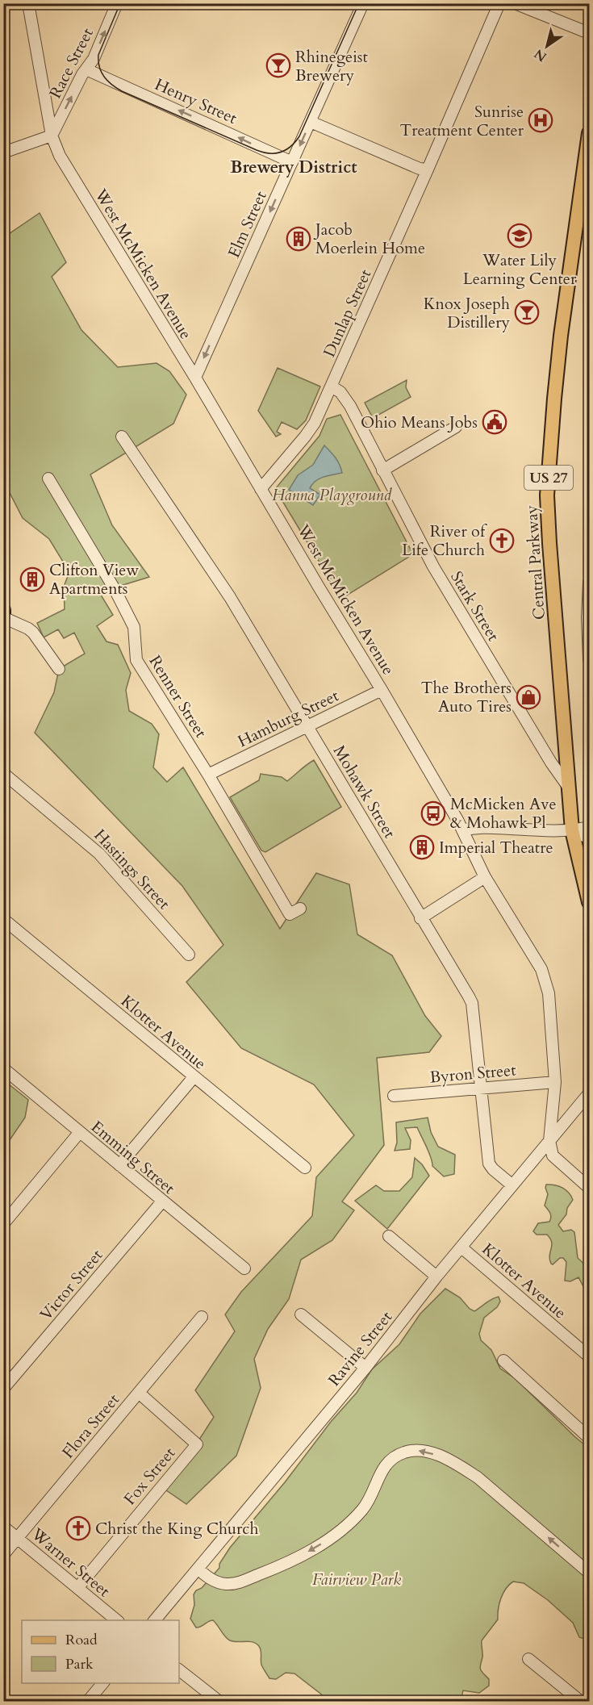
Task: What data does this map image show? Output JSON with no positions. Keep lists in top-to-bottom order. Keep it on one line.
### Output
{"streets":{"main road":["US 27","Central Parkway"],"street":["Race Street","Henry Street","Elm Street","West McMicken Avenue","Dunlap Street","Stark Street","Renner Street","Hamburg Street","Mohawk Street","Hastings Street","Klotter Avenue","Byron Street","Emming Street","Victor Street","Ravine Street","Flora Street","Fox Street","Warner Street"]},"crossings":[["Race Street","Henry Street"],["Race Street","West McMicken Avenue"],["Henry Street","Elm Street"],["Elm Street","West McMicken Avenue"],["West McMicken Avenue","Dunlap Street"],["West McMicken Avenue","Hamburg Street"],["West McMicken Avenue","Byron Street"],["West McMicken Avenue","Ravine Street"],["Dunlap Street","Stark Street"],["Central Parkway","Stark Street"],["Renner Street","Hamburg Street"],["Hamburg Street","Mohawk Street"],["Mohawk Street","Byron Street"],["Mohawk Street","Ravine Street"],["Klotter Avenue","Ravine Street"],["Emming Street","Victor Street"],["Flora Street","Fox Street"],["Flora Street","Warner Street"],["Fox Street","Warner Street"]],"one_way":["Race Street","Henry Street","Elm Street"],"districts":["Brewery District"],"parks":["Hanna Playground","Fairview Park"],"places":{"bar":["Rhinegeist Brewery","Knox Joseph Distillery"],"hospital":["Sunrise Treatment Center"],"school or university":["Water Lily Learning Center"],"building":["Jacob Moerlein Home","Clifton View Apartments","Imperial Theatre"],"public building":["Ohio Means Jobs"],"church":["River of Life Church","Christ the King Church"],"shop":["The Brothers Auto Tires"],"bus stop":["McMicken Ave & Mohawk Pl"]},"legend":["Road","Park"],"north":"bottom left"}
